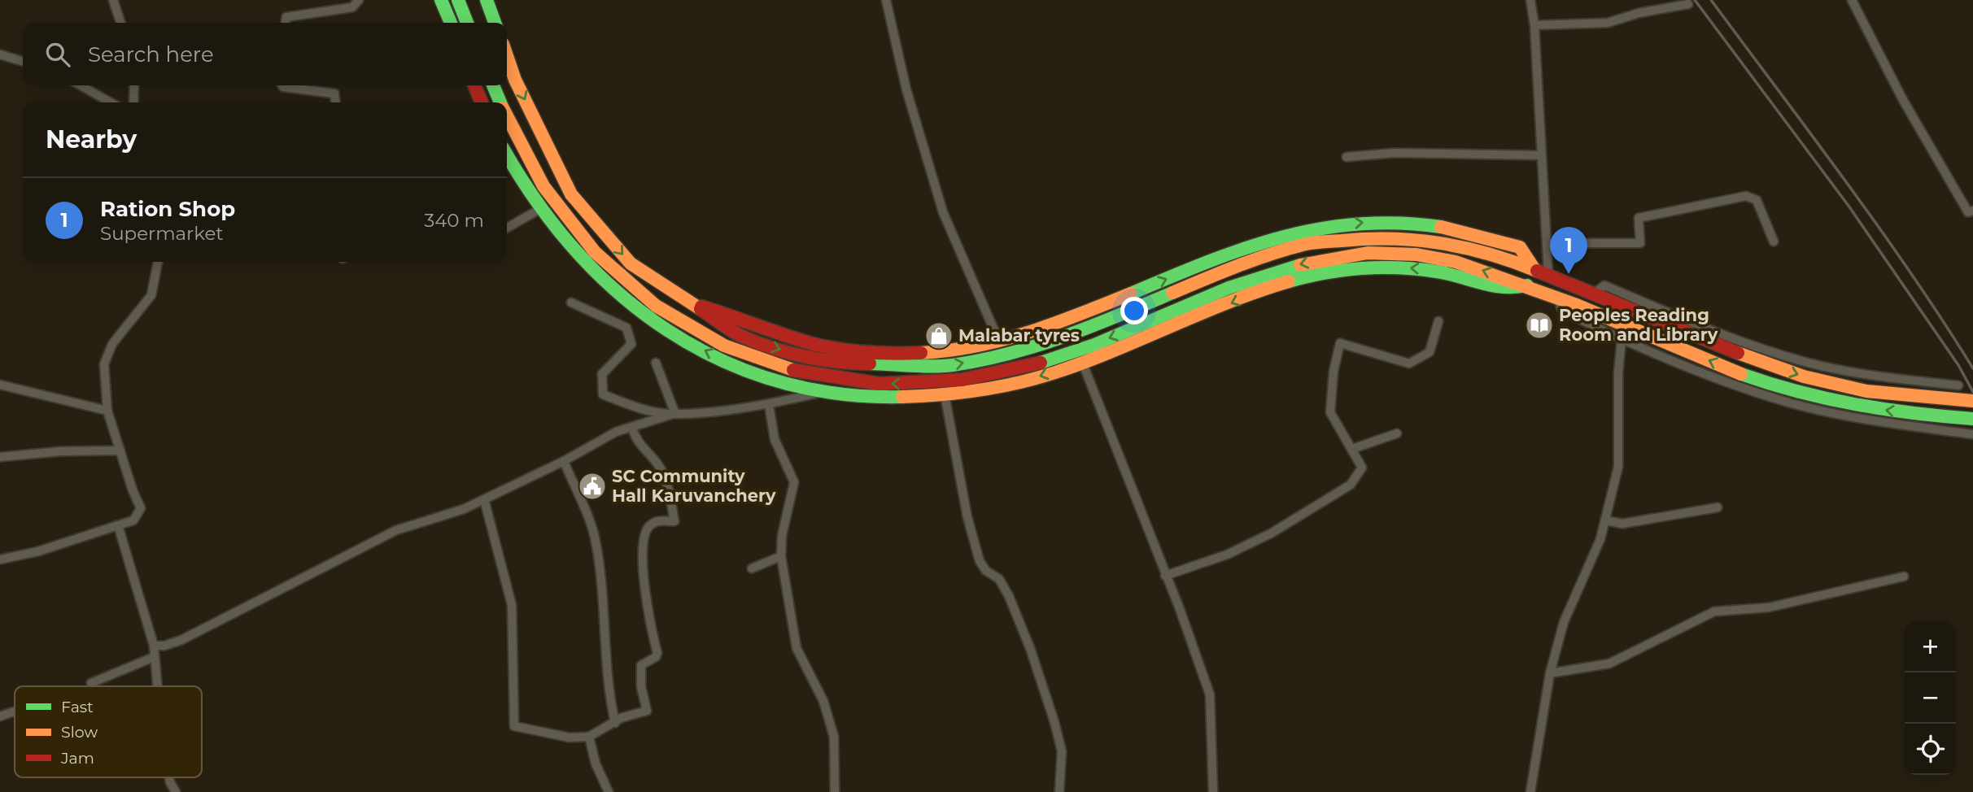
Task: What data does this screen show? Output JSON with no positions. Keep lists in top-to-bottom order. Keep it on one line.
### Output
{"places":{"library":["Peoples Reading Room and Library"],"shop":["Malabar tyres"],"public building":["SC Community Hall Karuvanchery"]},"legend":["Fast","Slow","Jam"],"page":{"search":"Search here","heading":"Nearby","list":[{"mark":"1","name":"Ration Shop","note":"Supermarket","value":"340 m"}],"pins":"1","map_buttons":["+","−"]}}
